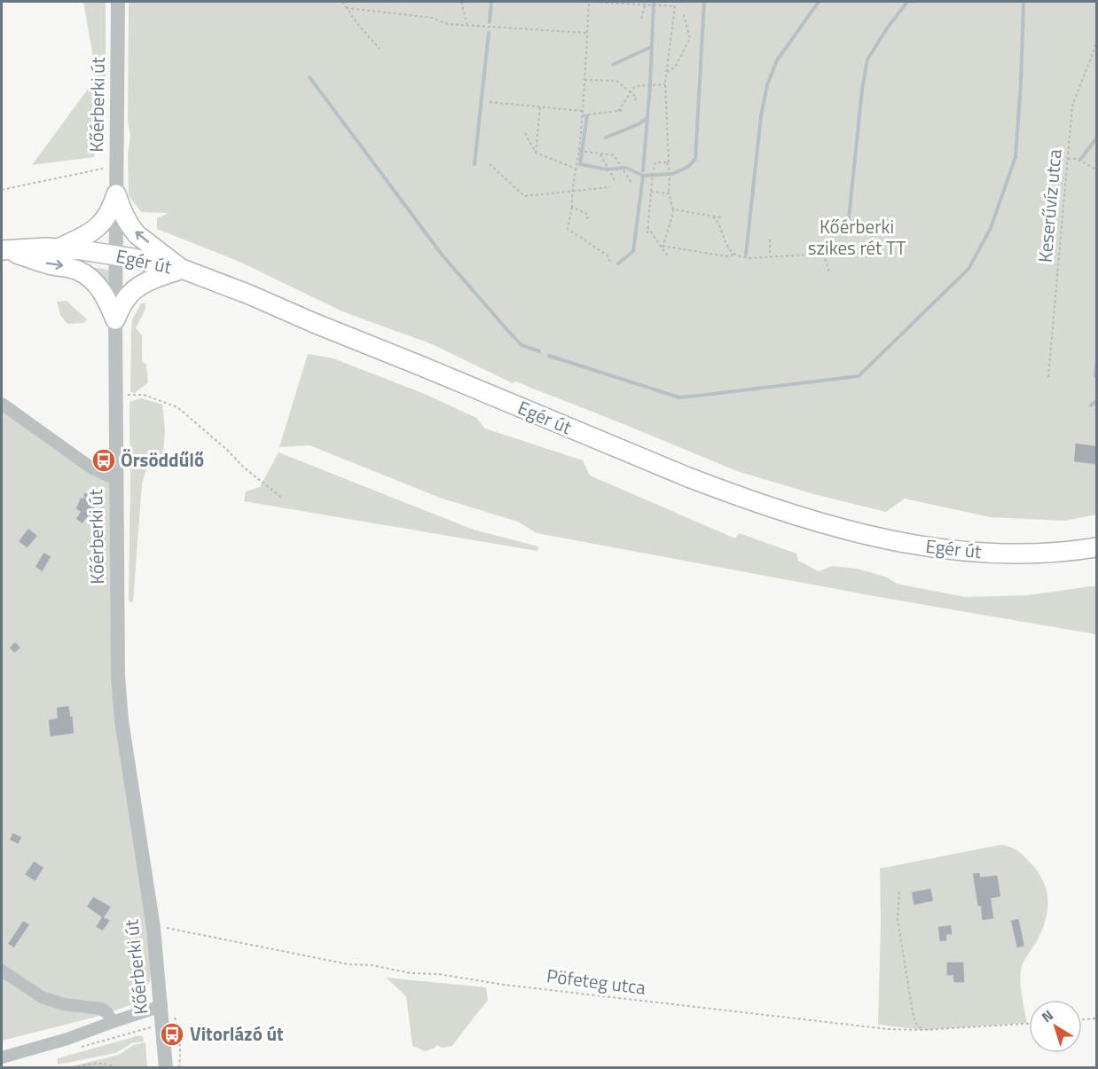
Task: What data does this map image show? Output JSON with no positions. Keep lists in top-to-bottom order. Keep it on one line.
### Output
{"streets":{"main road":["Egér út"],"street":["Kőérberki út"],"path":["Keserűvíz utca","Pöfeteg utca"]},"crossings":[["Kőérberki út","Egér út"],["Kőérberki út","Pöfeteg utca"]],"parks":["Kőérberki szikes rét TT"],"places":{"bus stop":["Örsöddűlő","Vitorlázó út"]},"north":"top left"}
